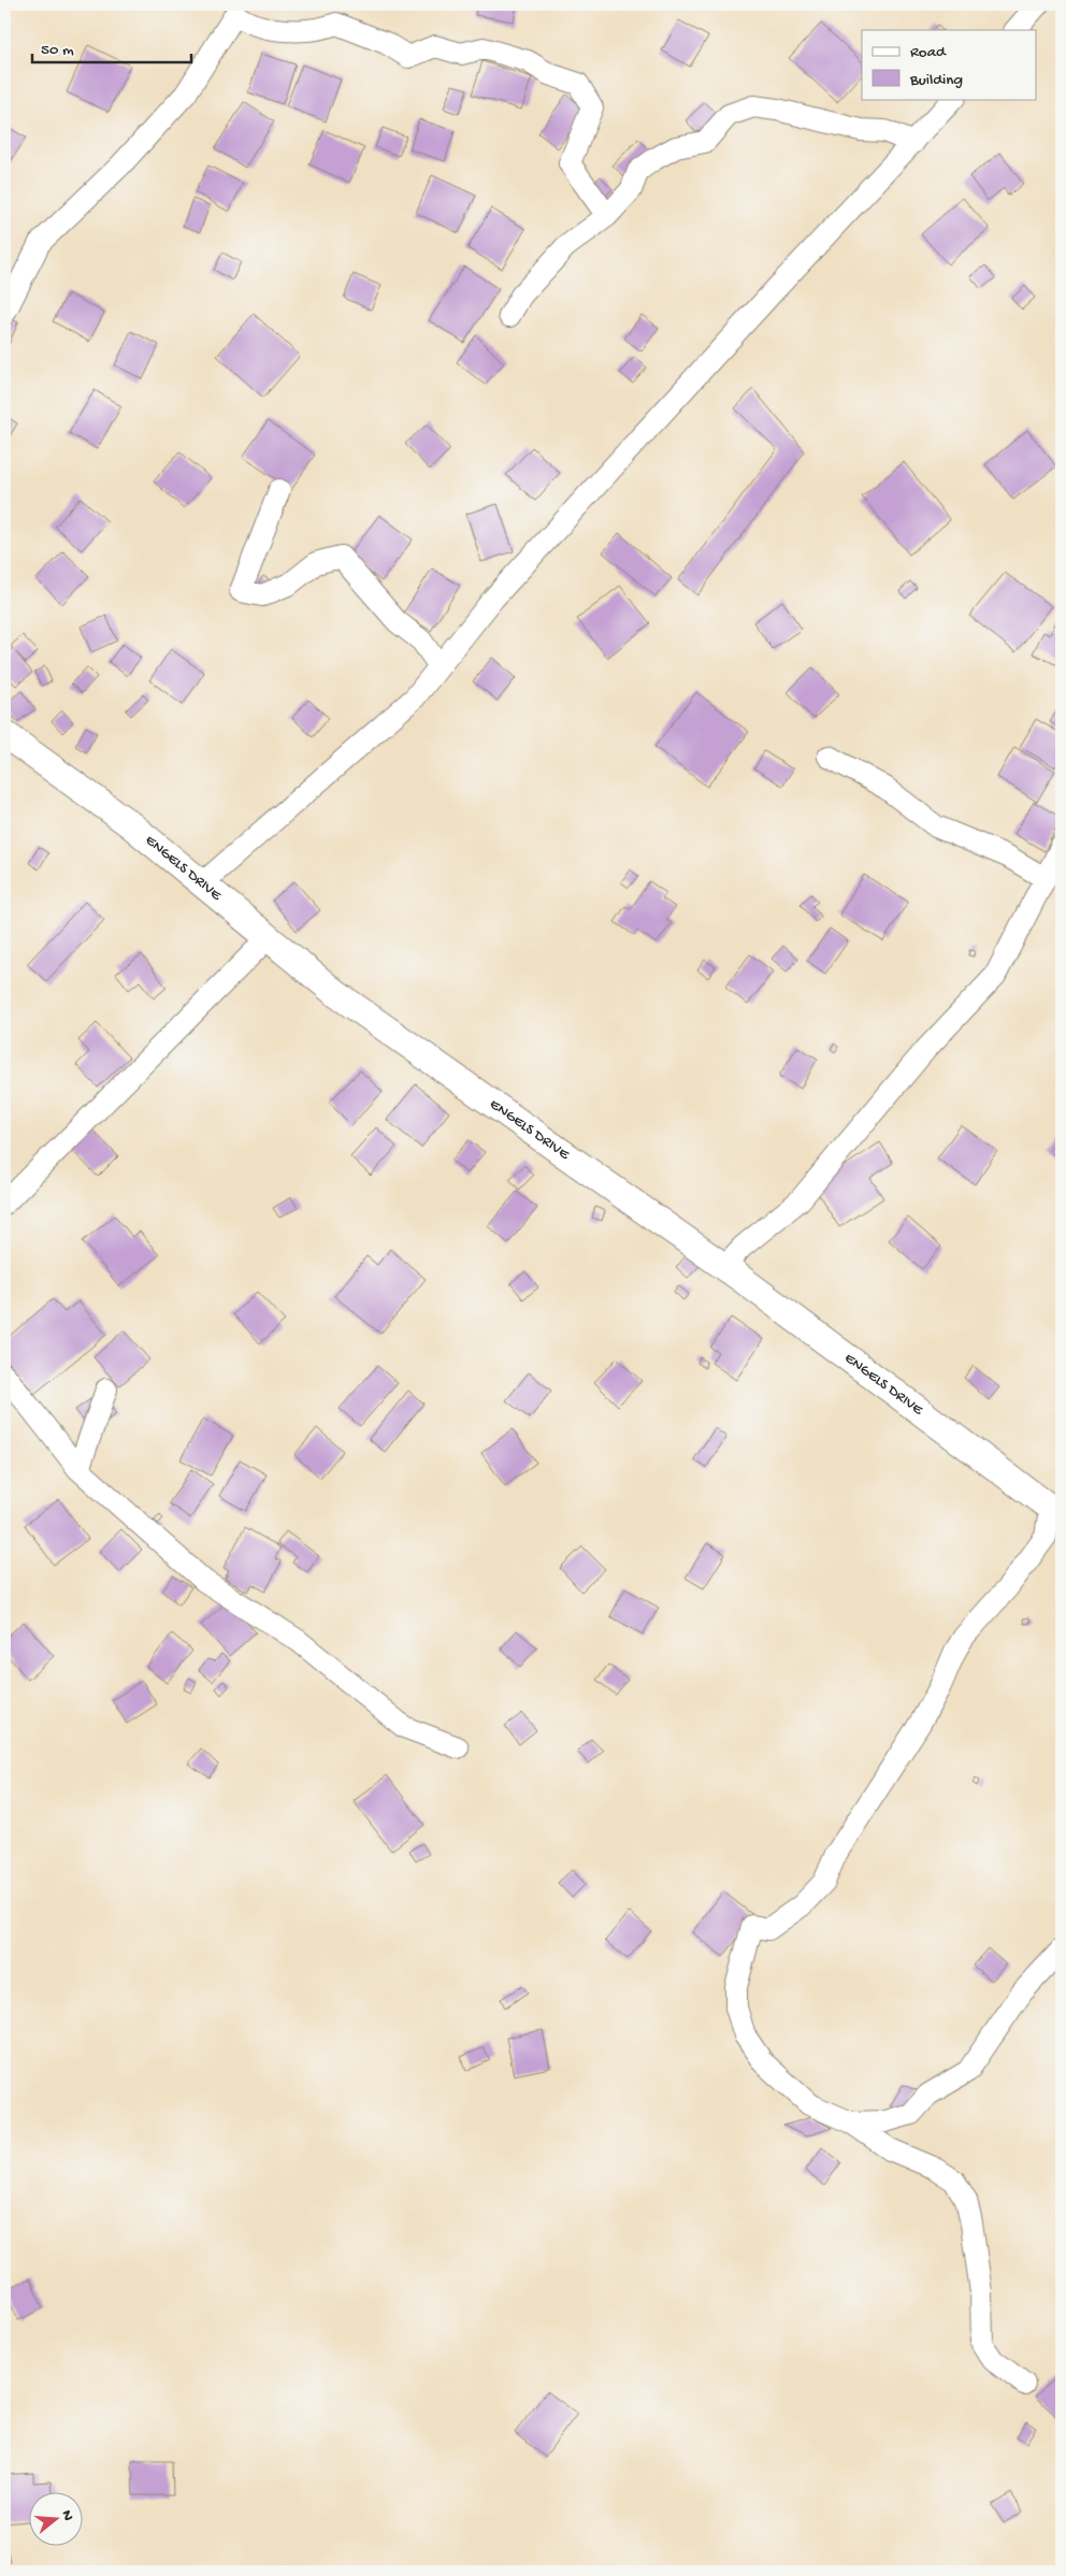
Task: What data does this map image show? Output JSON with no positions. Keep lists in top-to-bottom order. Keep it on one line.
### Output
{"streets":{"street":["ENGELS DRIVE"]},"legend":["Road","Building"],"scale_bar":"50 m","north":"right"}
